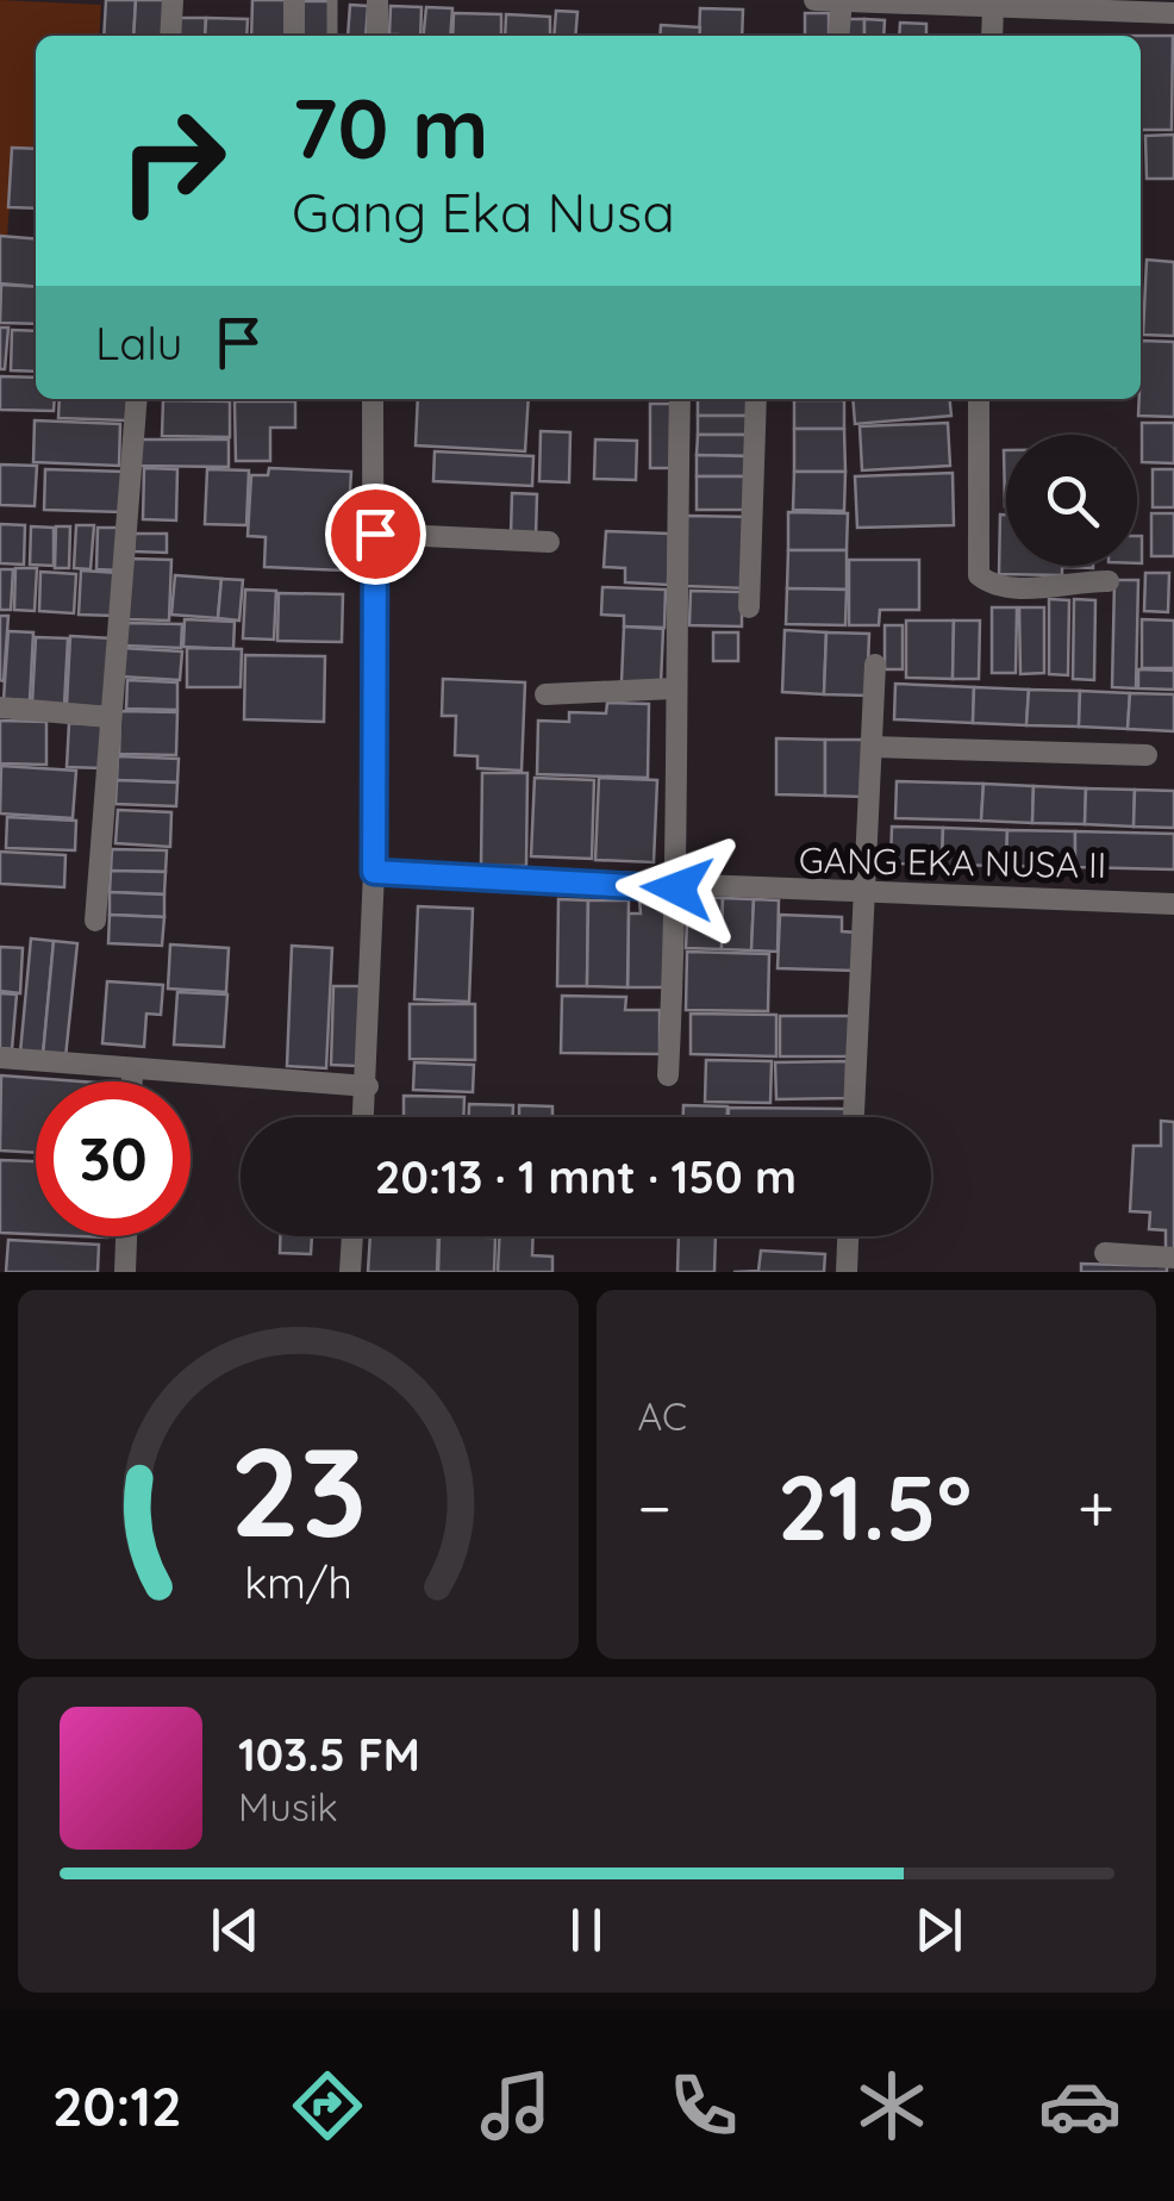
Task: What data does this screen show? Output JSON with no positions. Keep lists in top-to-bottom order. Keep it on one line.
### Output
{"streets":{"street":["GANG EKA NUSA II"]},"page":{"turn":["70 m","Gang Eka Nusa"],"then":"Lalu","limit":"30","trip":"20:13 · 1 mnt · 150 m","tile":"AC","heat":["−","21.5°","+"],"song":["103.5 FM","Musik"],"tabs":"20:12","gauge":["23","km/h"]}}
